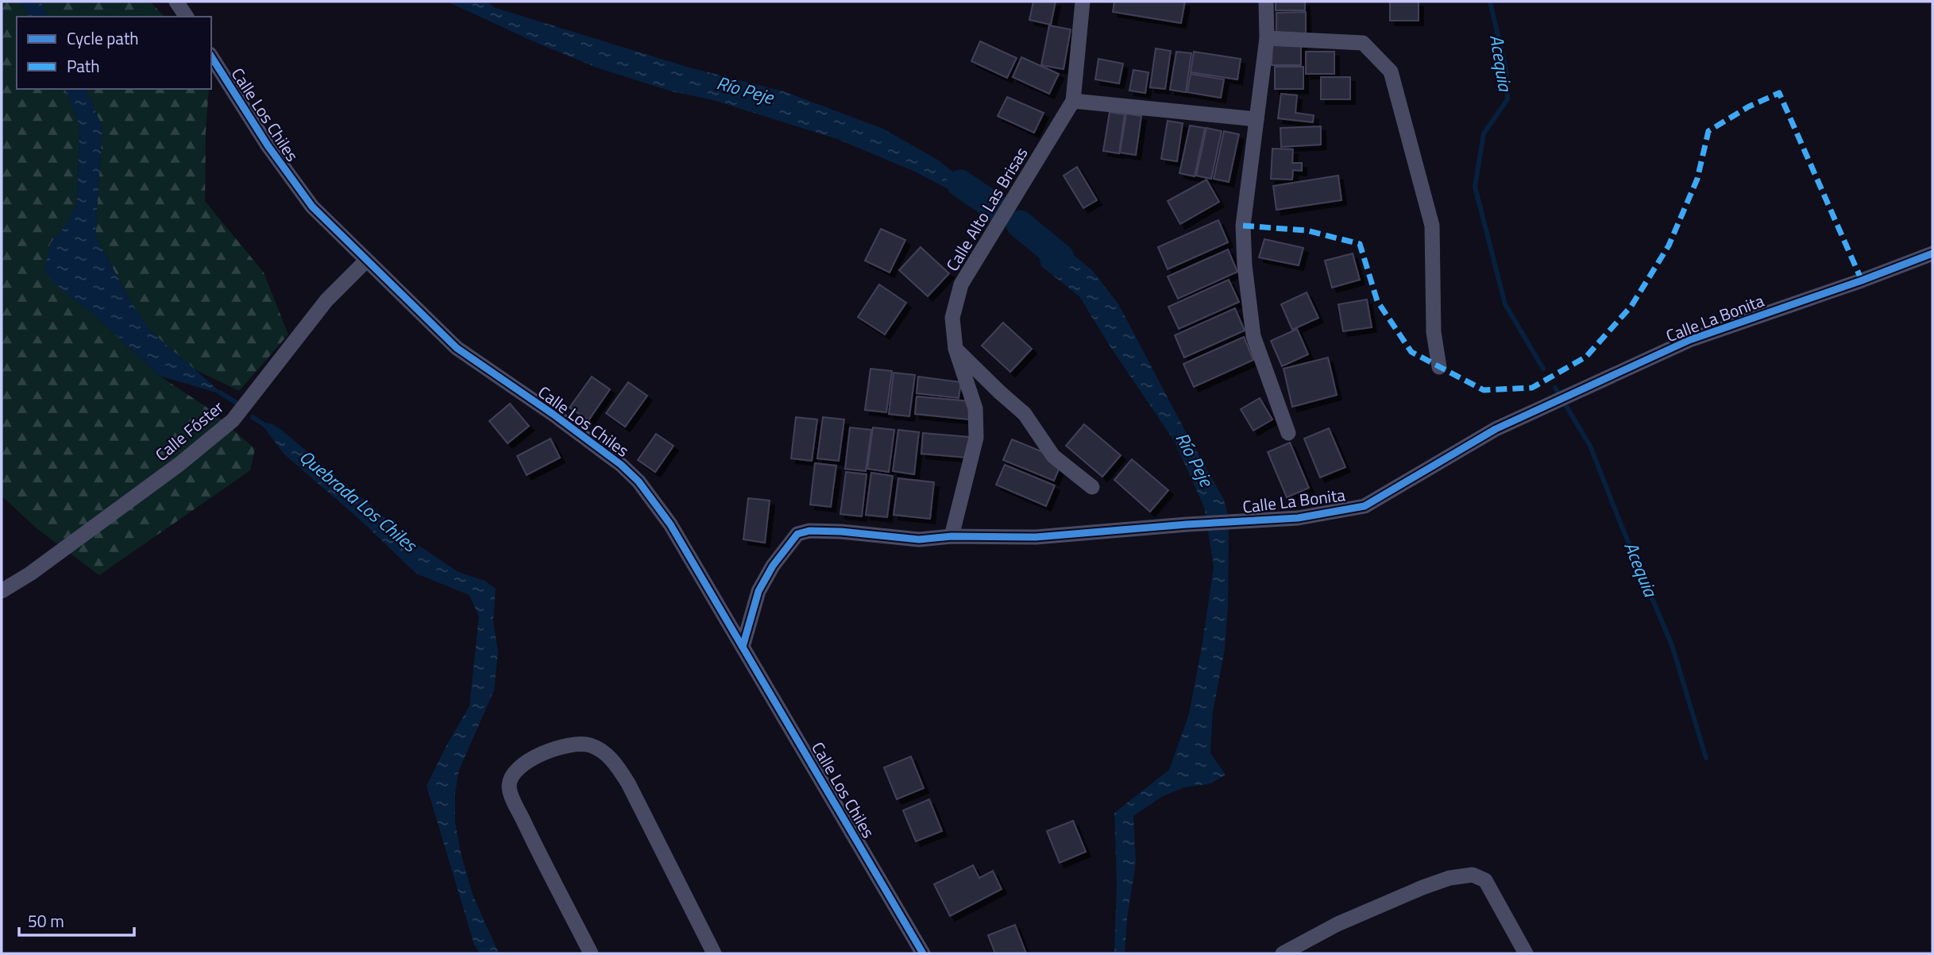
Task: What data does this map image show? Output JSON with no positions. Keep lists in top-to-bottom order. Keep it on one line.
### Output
{"streets":{"street":["Calle Los Chiles","Calle Alto Las Brisas","Calle La Bonita","Calle Fóster"]},"crossings":[["Calle Los Chiles","Calle La Bonita"],["Calle Los Chiles","Calle Fóster"],["Calle Alto Las Brisas","Calle La Bonita"]],"water":["Acequia","Río Peje","Quebrada Los Chiles"],"legend":["Cycle path","Path"],"scale_bar":"50 m"}
